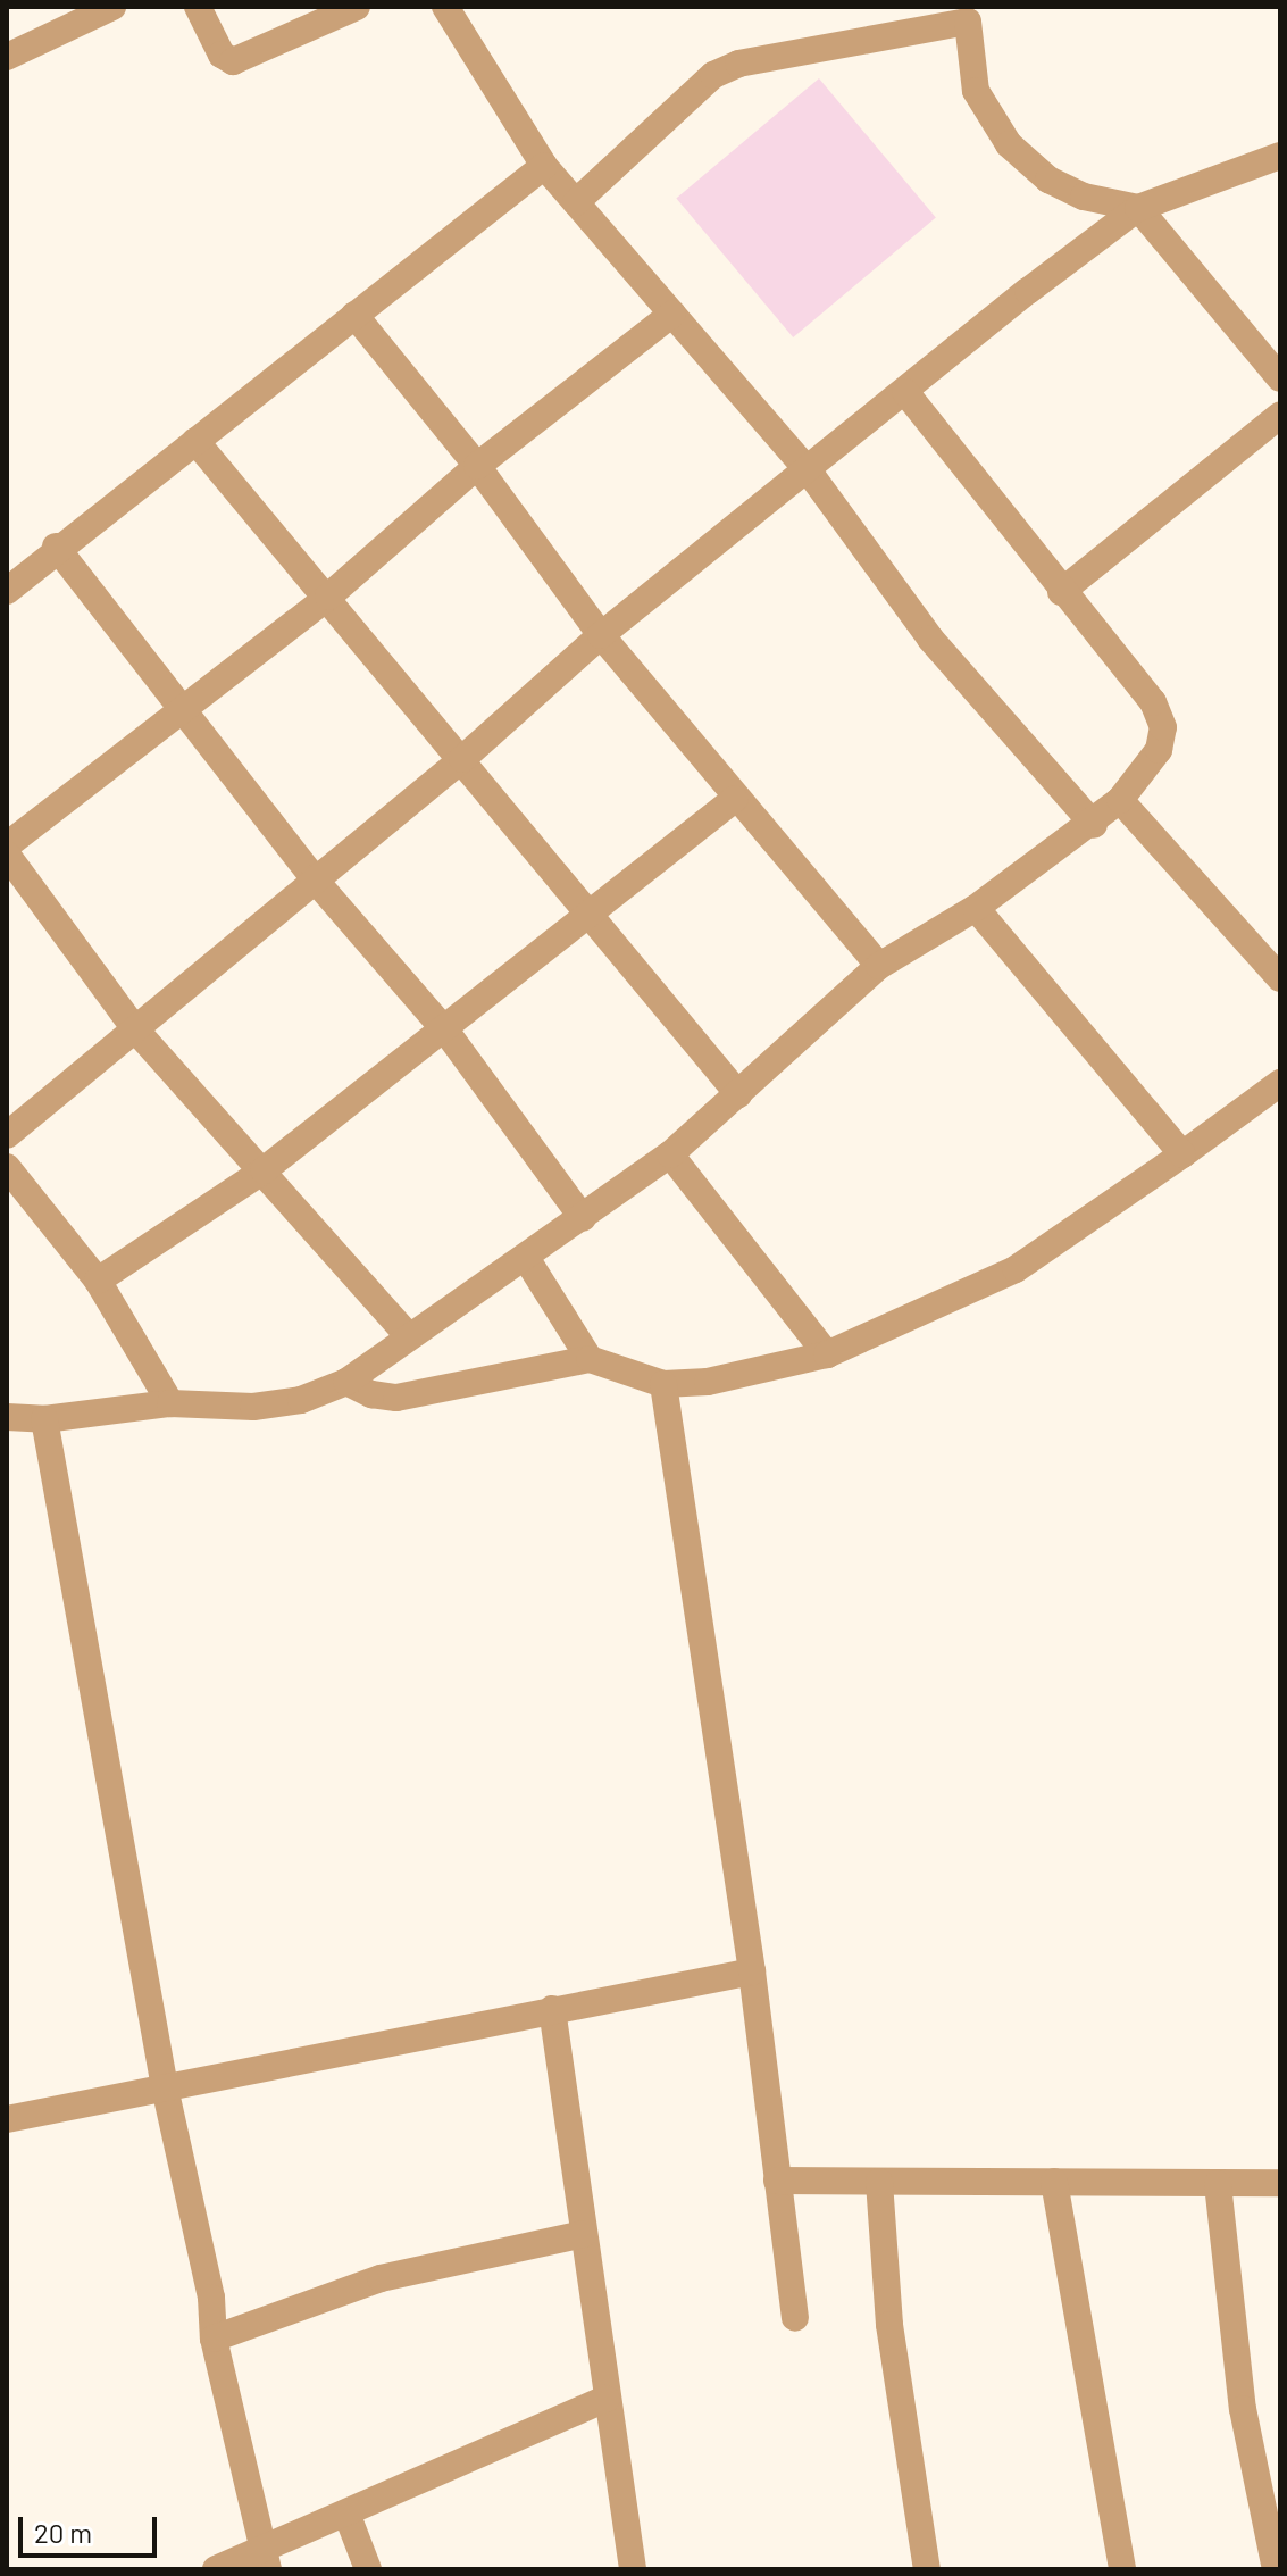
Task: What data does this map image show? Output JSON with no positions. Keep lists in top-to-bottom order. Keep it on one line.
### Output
{"scale_bar":"20 m"}
